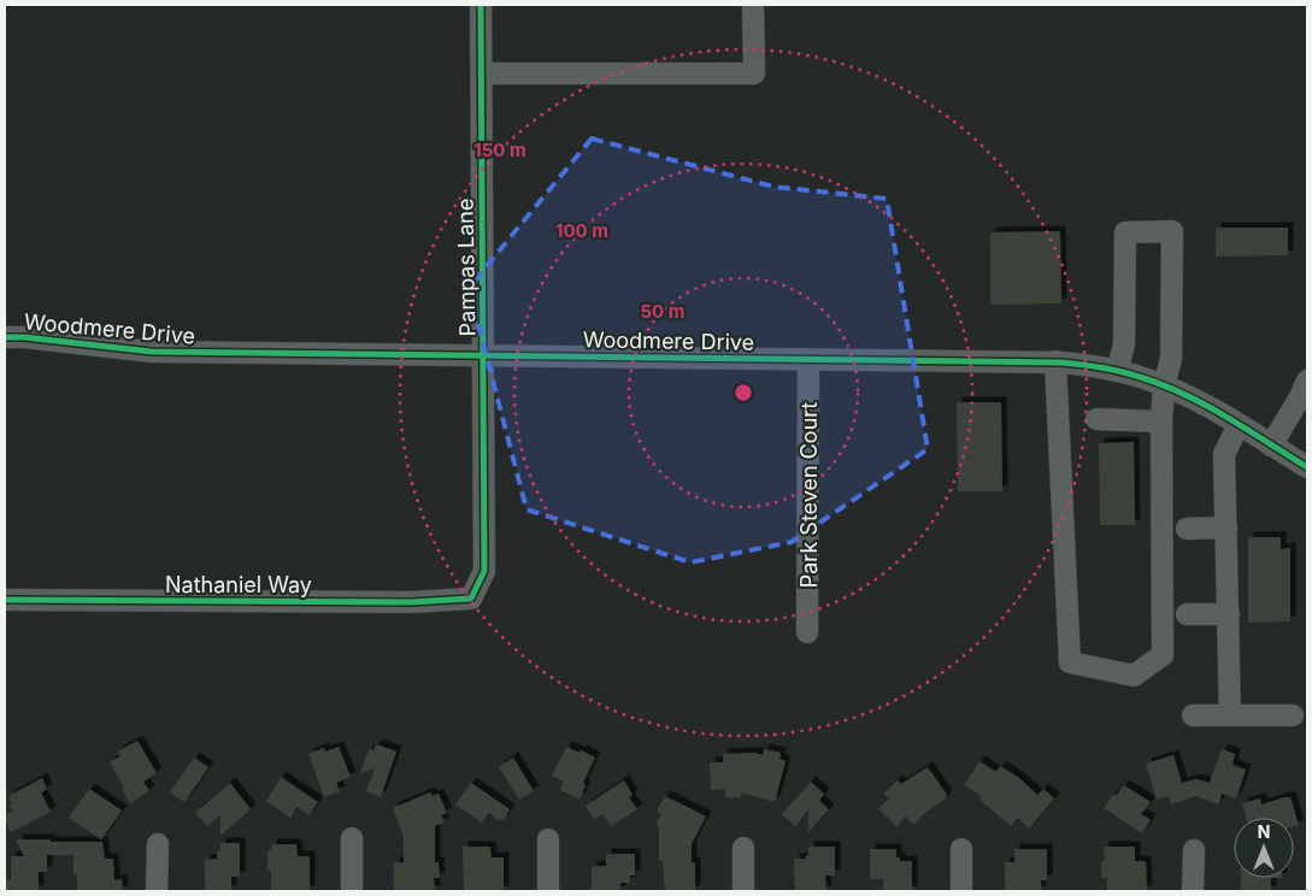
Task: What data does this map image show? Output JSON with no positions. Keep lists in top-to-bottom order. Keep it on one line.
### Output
{"streets":{"street":["Pampas Lane","Woodmere Drive","Park Steven Court","Nathaniel Way"]},"crossings":[["Pampas Lane","Woodmere Drive"],["Pampas Lane","Nathaniel Way"],["Woodmere Drive","Park Steven Court"]],"north":"top","rings":["150 m","100 m","50 m"]}
